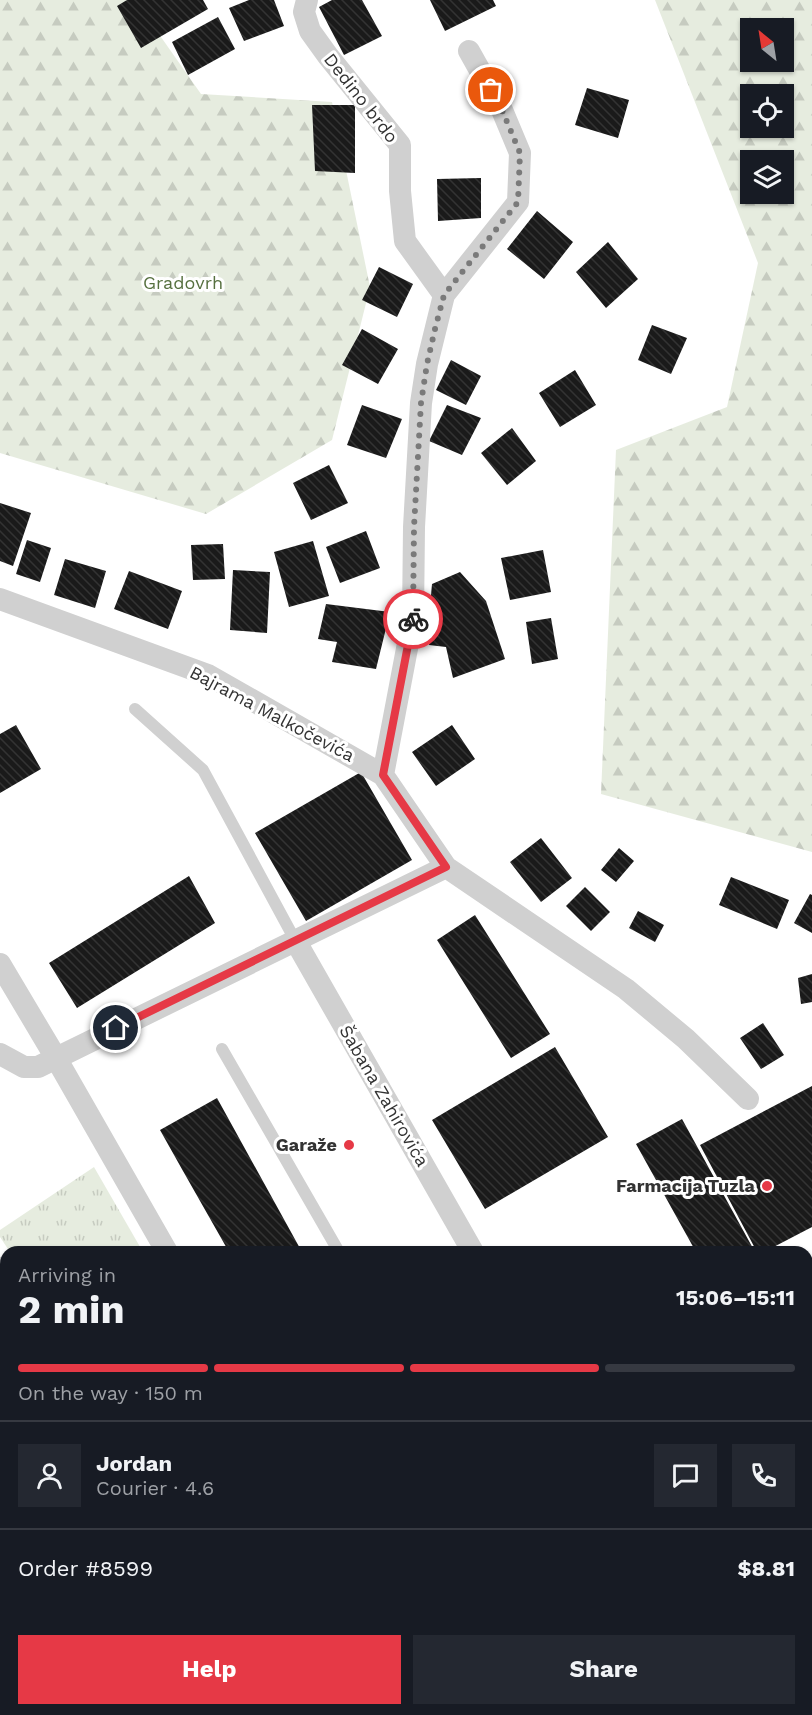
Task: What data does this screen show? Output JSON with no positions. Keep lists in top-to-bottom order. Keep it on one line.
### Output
{"streets":{"street":["Dedino brdo","Bajrama Malkočevića","Šabana Zahirovića"]},"parks":["Gradovrh"],"places":["Garaže","Farmacija Tuzla"],"north":"top left","page":{"heading":["2 min","Arriving in","15:06–15:11"],"panel":["Jordan","Courier · 4.6","Order #8599","$8.81"],"bar":"On the way · 150 m","buttons":["Help","Share"]}}
